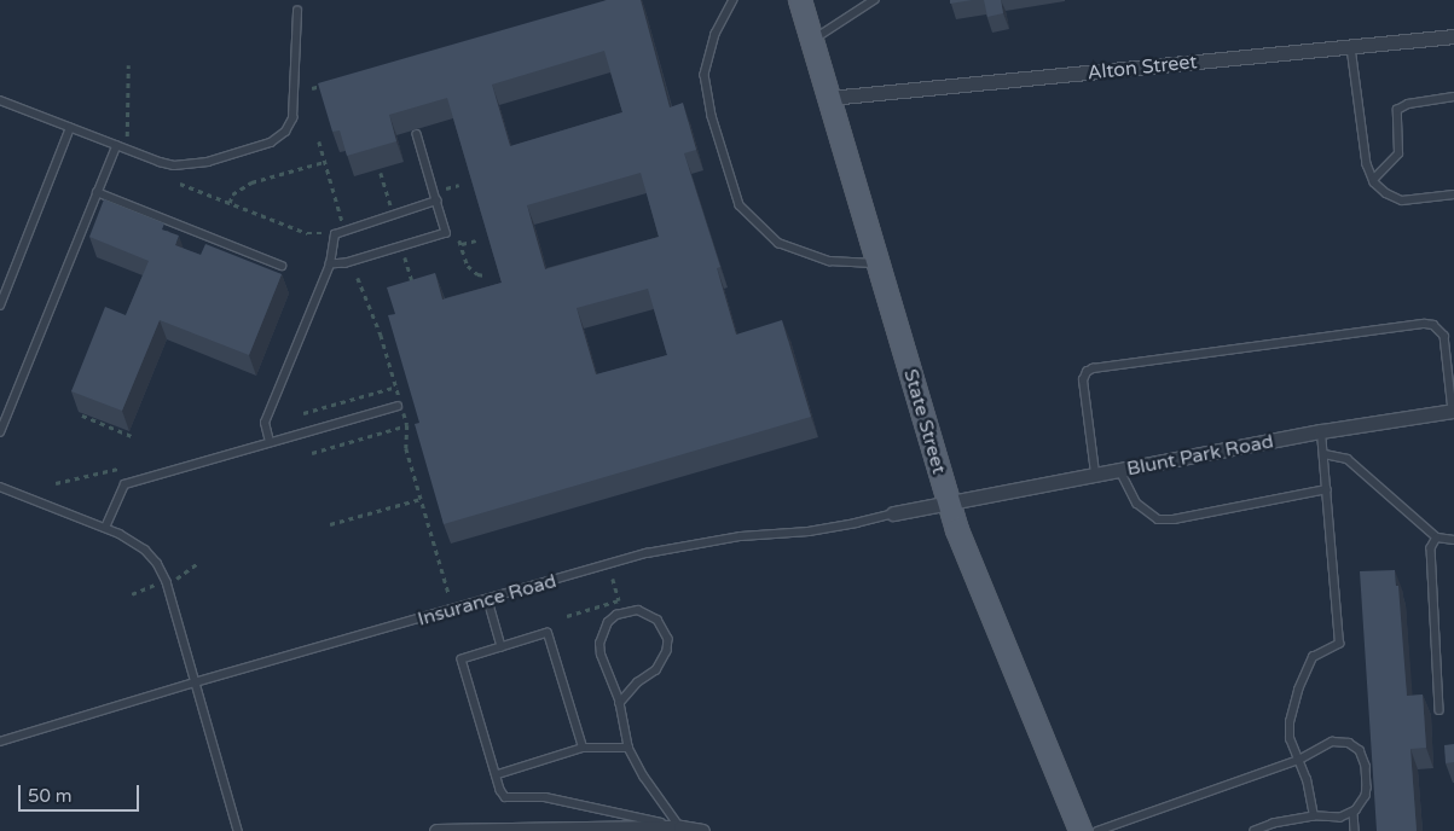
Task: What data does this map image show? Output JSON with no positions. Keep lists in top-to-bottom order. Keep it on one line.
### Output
{"streets":{"main road":["State Street"],"street":["Alton Street","Blunt Park Road","Insurance Road"]},"crossings":[["Alton Street","State Street"],["State Street","Blunt Park Road"],["State Street","Insurance Road"],["Blunt Park Road","Insurance Road"]],"scale_bar":"50 m"}
